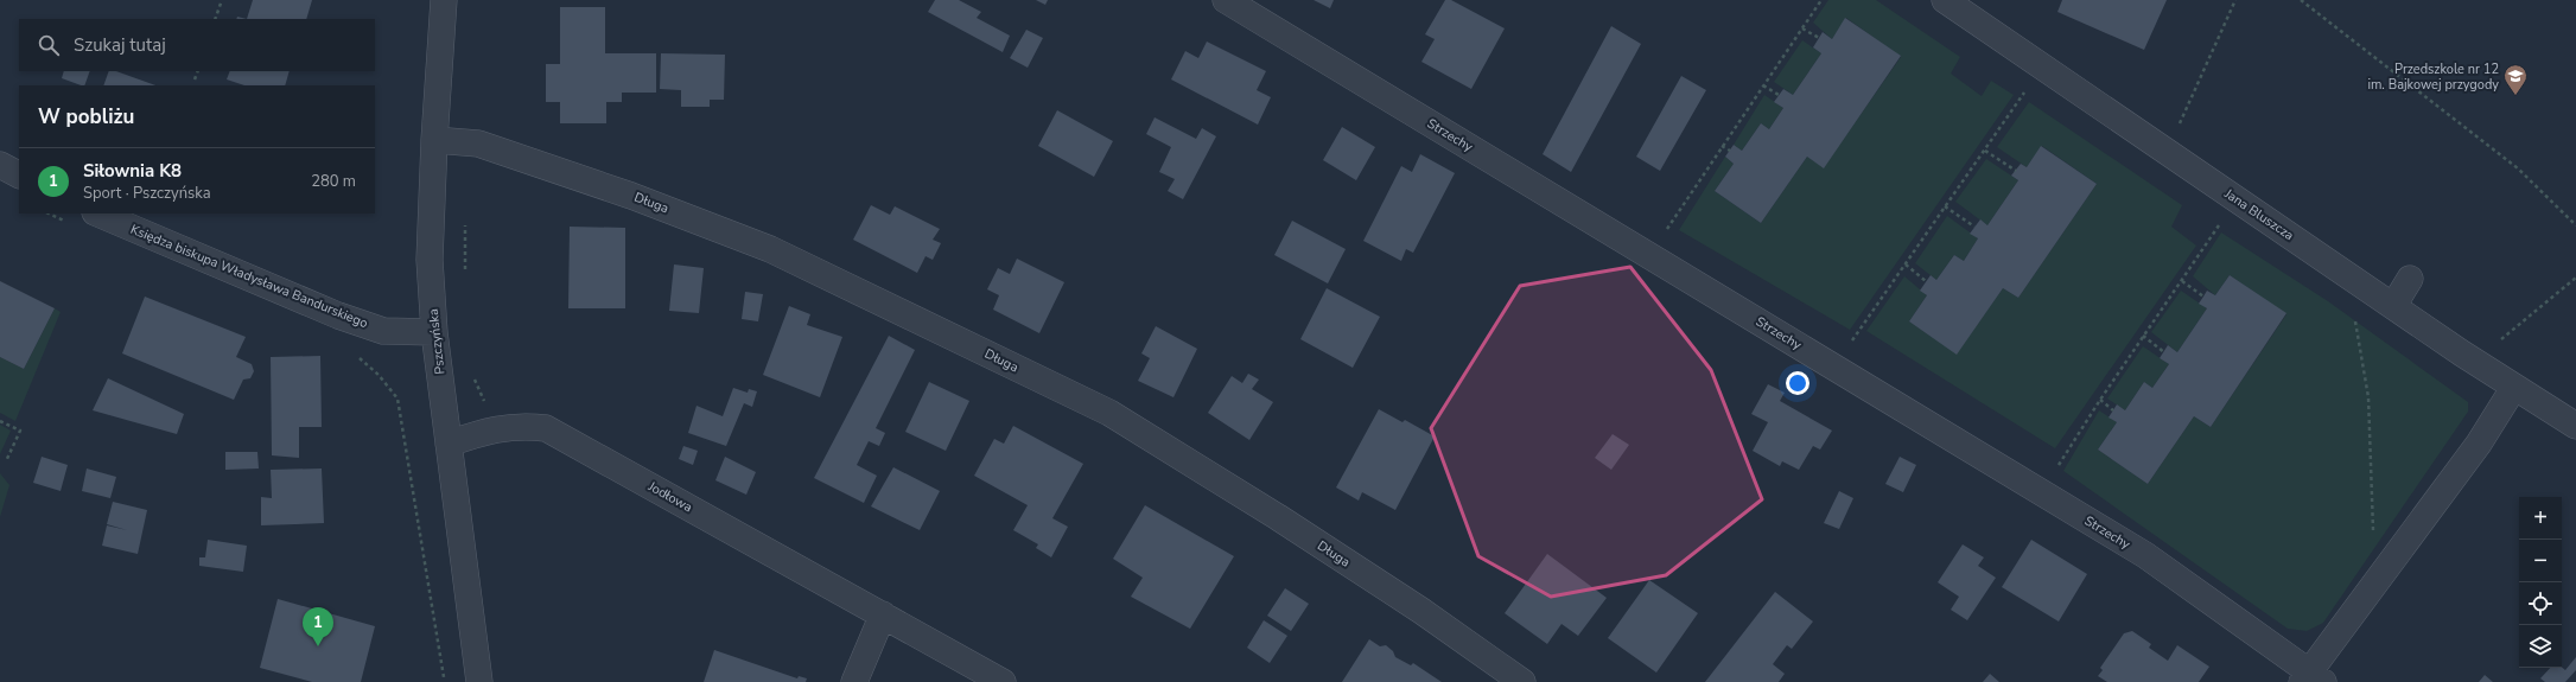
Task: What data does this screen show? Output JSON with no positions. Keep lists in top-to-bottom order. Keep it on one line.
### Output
{"streets":{"street":["Strzechy","Długa","Jana Bluszcza","Księdza biskupa Władysława Bandurskiego","Pszczyńska","Jodłowa"]},"crossings":[["Długa","Pszczyńska"],["Księdza biskupa Władysława Bandurskiego","Pszczyńska"],["Pszczyńska","Jodłowa"]],"places":{"school or university":["Przedszkole nr 12 im. Bajkowej przygody"]},"page":{"search":"Szukaj tutaj","heading":"W pobliżu","list":[{"mark":"1","name":"Siłownia K8","note":"Sport · Pszczyńska","value":"280 m"}],"map_buttons":["+","−"],"pins":"1"}}
